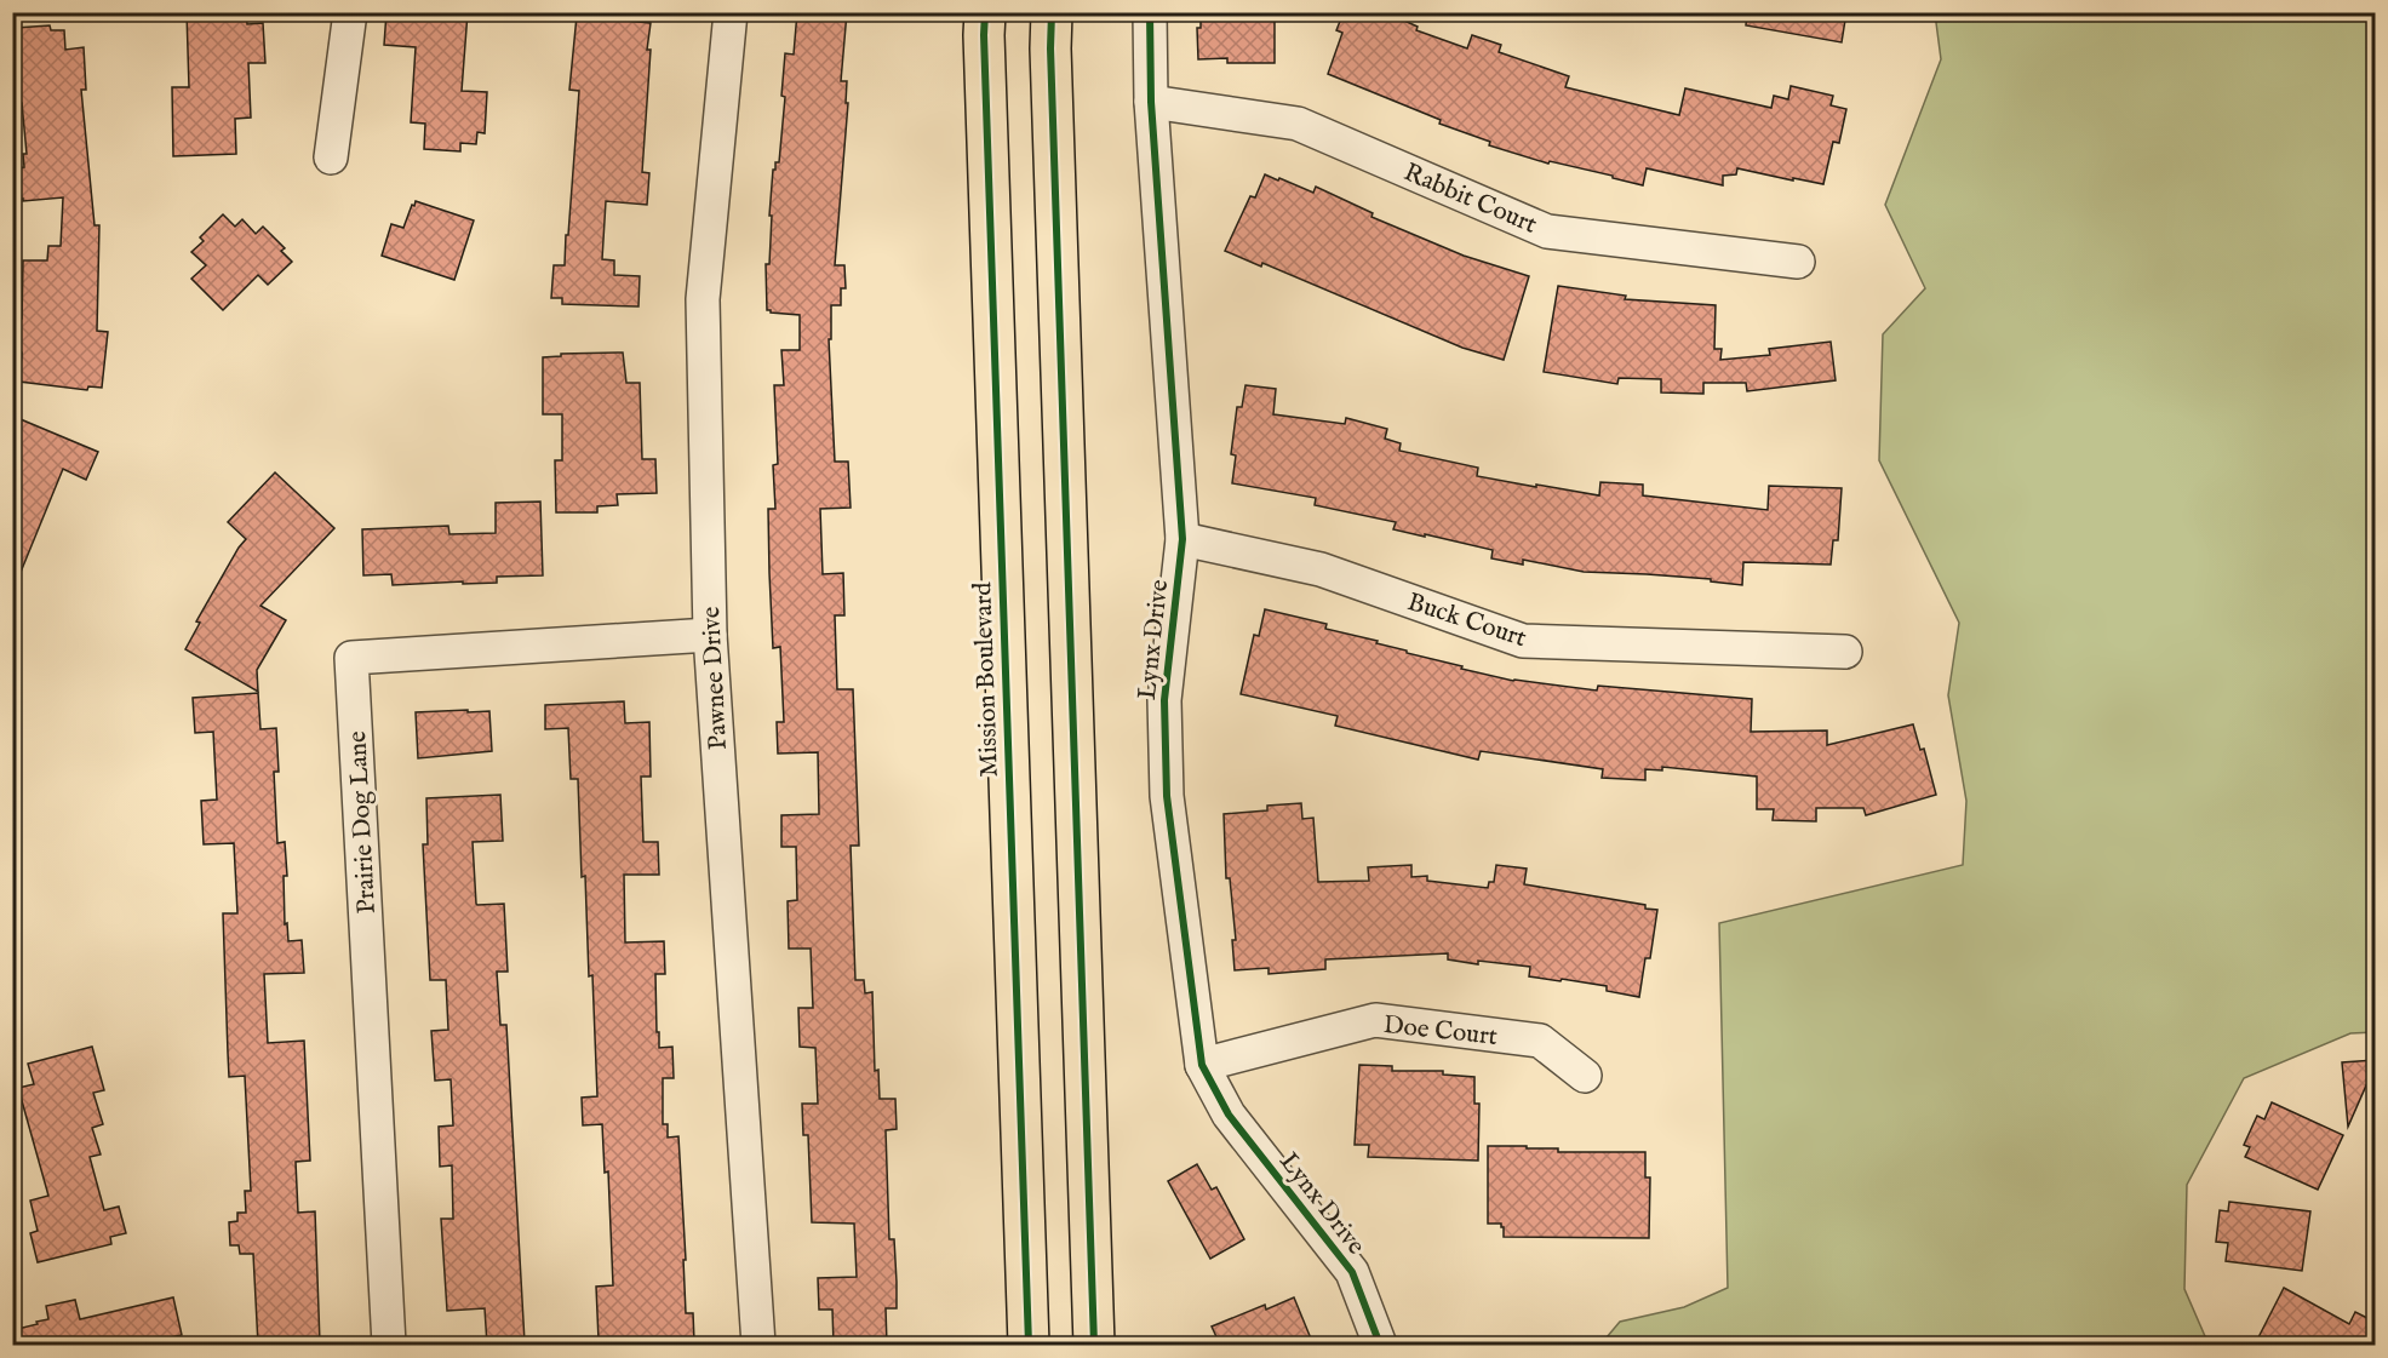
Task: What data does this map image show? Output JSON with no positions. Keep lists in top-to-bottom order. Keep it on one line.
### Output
{"streets":{"main road":["Mission Boulevard"],"street":["Rabbit Court","Buck Court","Lynx Drive","Pawnee Drive","Prairie Dog Lane","Doe Court"]},"crossings":[["Rabbit Court","Lynx Drive"],["Buck Court","Lynx Drive"],["Lynx Drive","Doe Court"],["Pawnee Drive","Prairie Dog Lane"]]}
